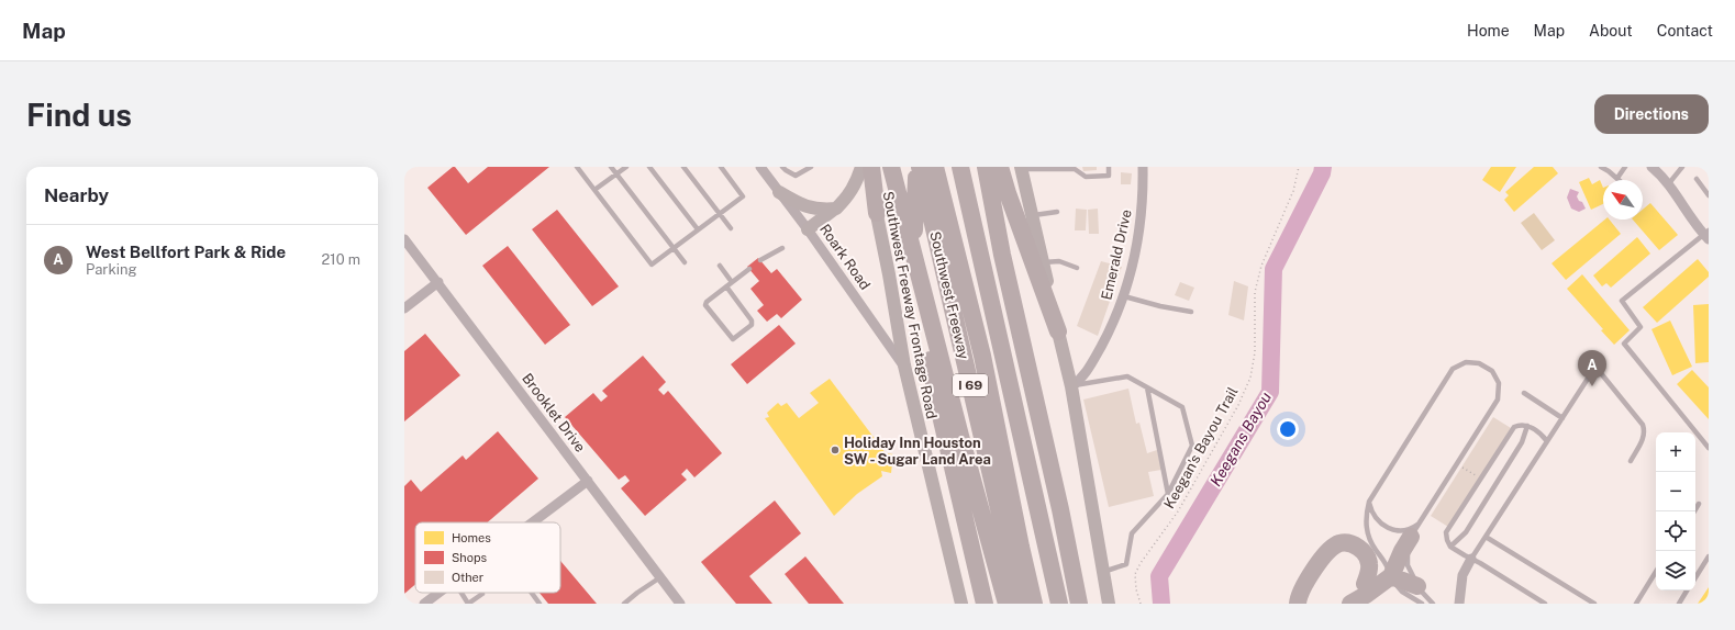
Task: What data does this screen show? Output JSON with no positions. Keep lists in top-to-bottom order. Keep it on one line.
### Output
{"streets":{"highway":["Southwest Freeway","I 69"],"main road":["Southwest Freeway Frontage Road"],"street":["Emerald Drive","Roark Road","Brooklet Drive"],"path":["Keegan's Bayou Trail"]},"crossings":[["Roark Road","Southwest Freeway Frontage Road"]],"water":["Keegans Bayou"],"places":["Holiday Inn Houston SW - Sugar Land Area"],"legend":["Homes","Shops","Other"],"north":"top left","page":{"header":"Map","nav":["Home","Map","About","Contact"],"buttons":"Directions","title":"Find us","heading":"Nearby","list":[{"mark":"A","name":"West Bellfort Park & Ride","note":"Parking","value":"210 m"}],"pins":"A","map_buttons":["+","−"]}}
